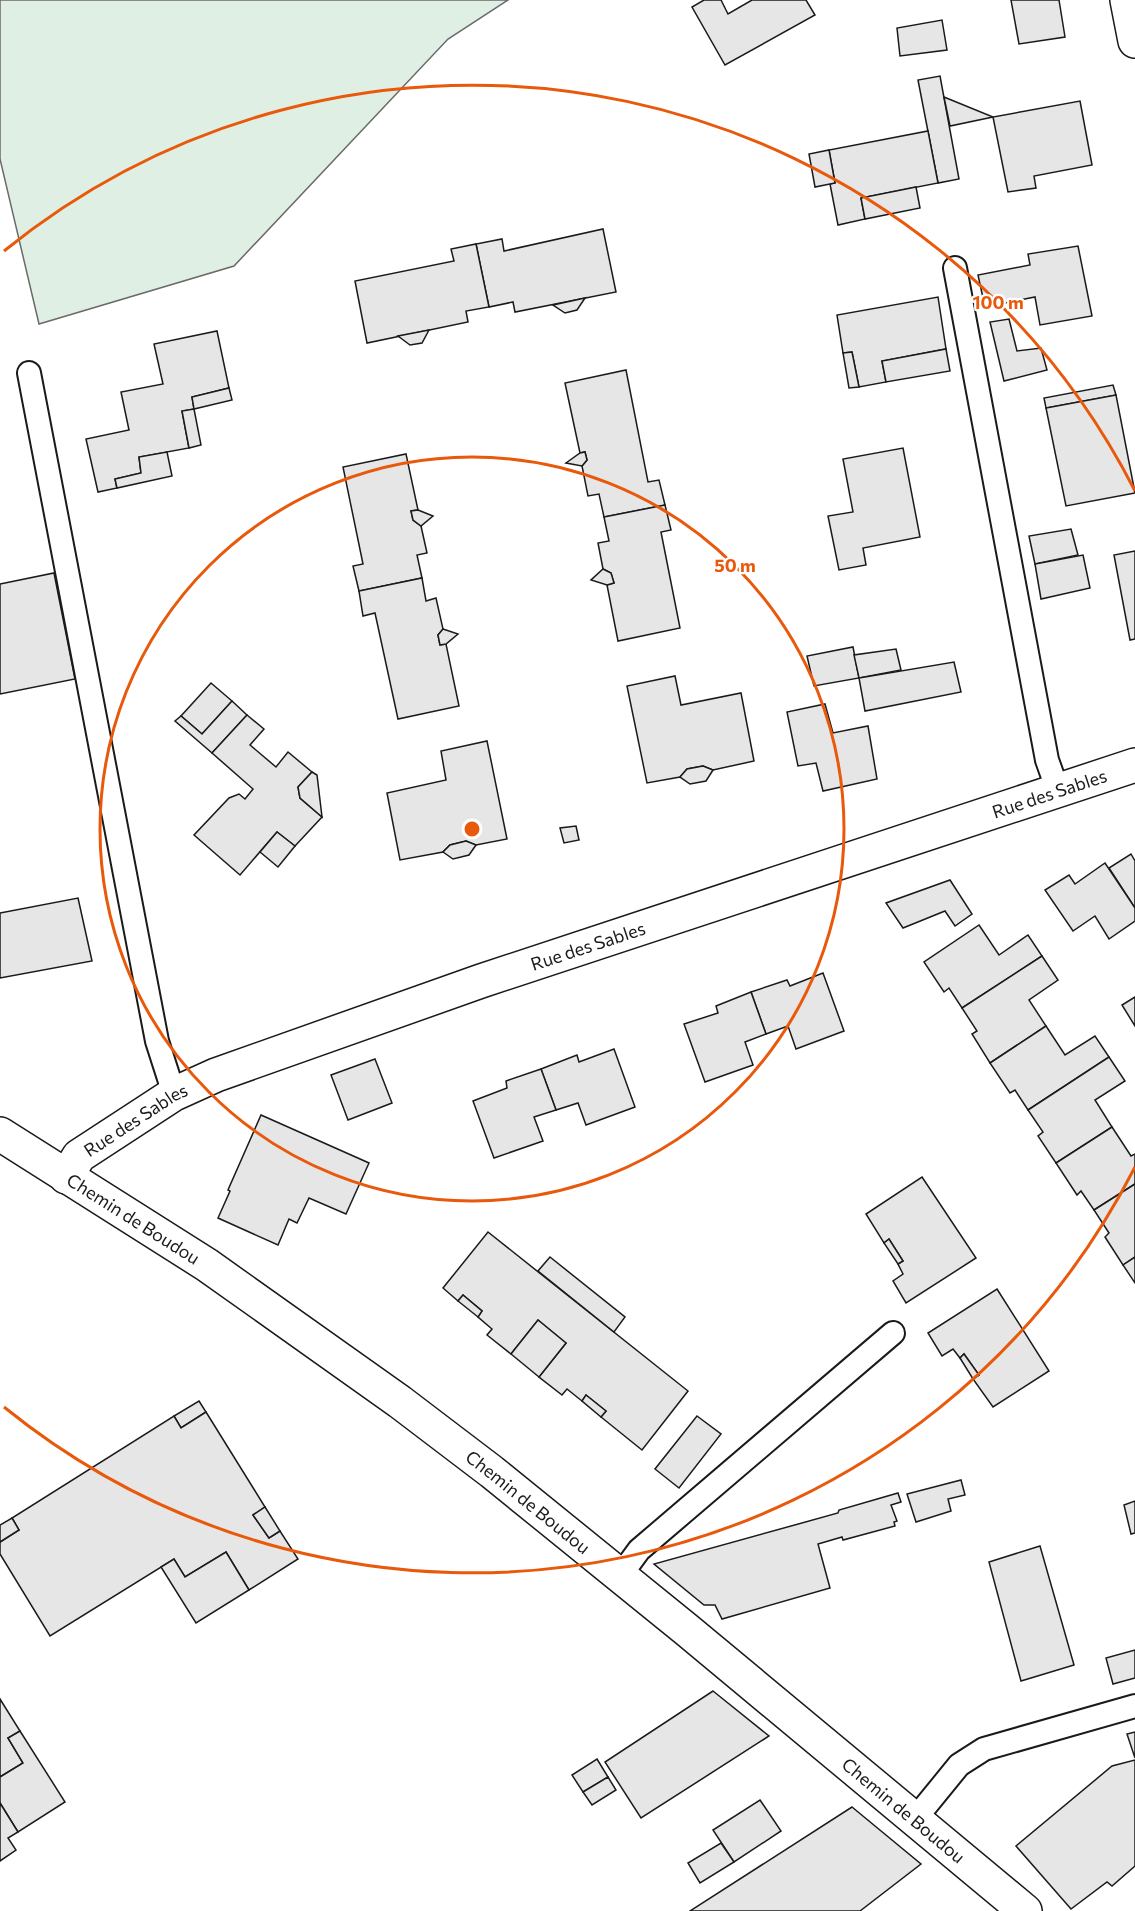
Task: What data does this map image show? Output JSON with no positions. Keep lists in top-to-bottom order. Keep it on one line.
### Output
{"streets":{"street":["Rue des Sables","Chemin de Boudou"]},"crossings":[["Rue des Sables","Chemin de Boudou"]],"rings":["100 m","50 m"]}
